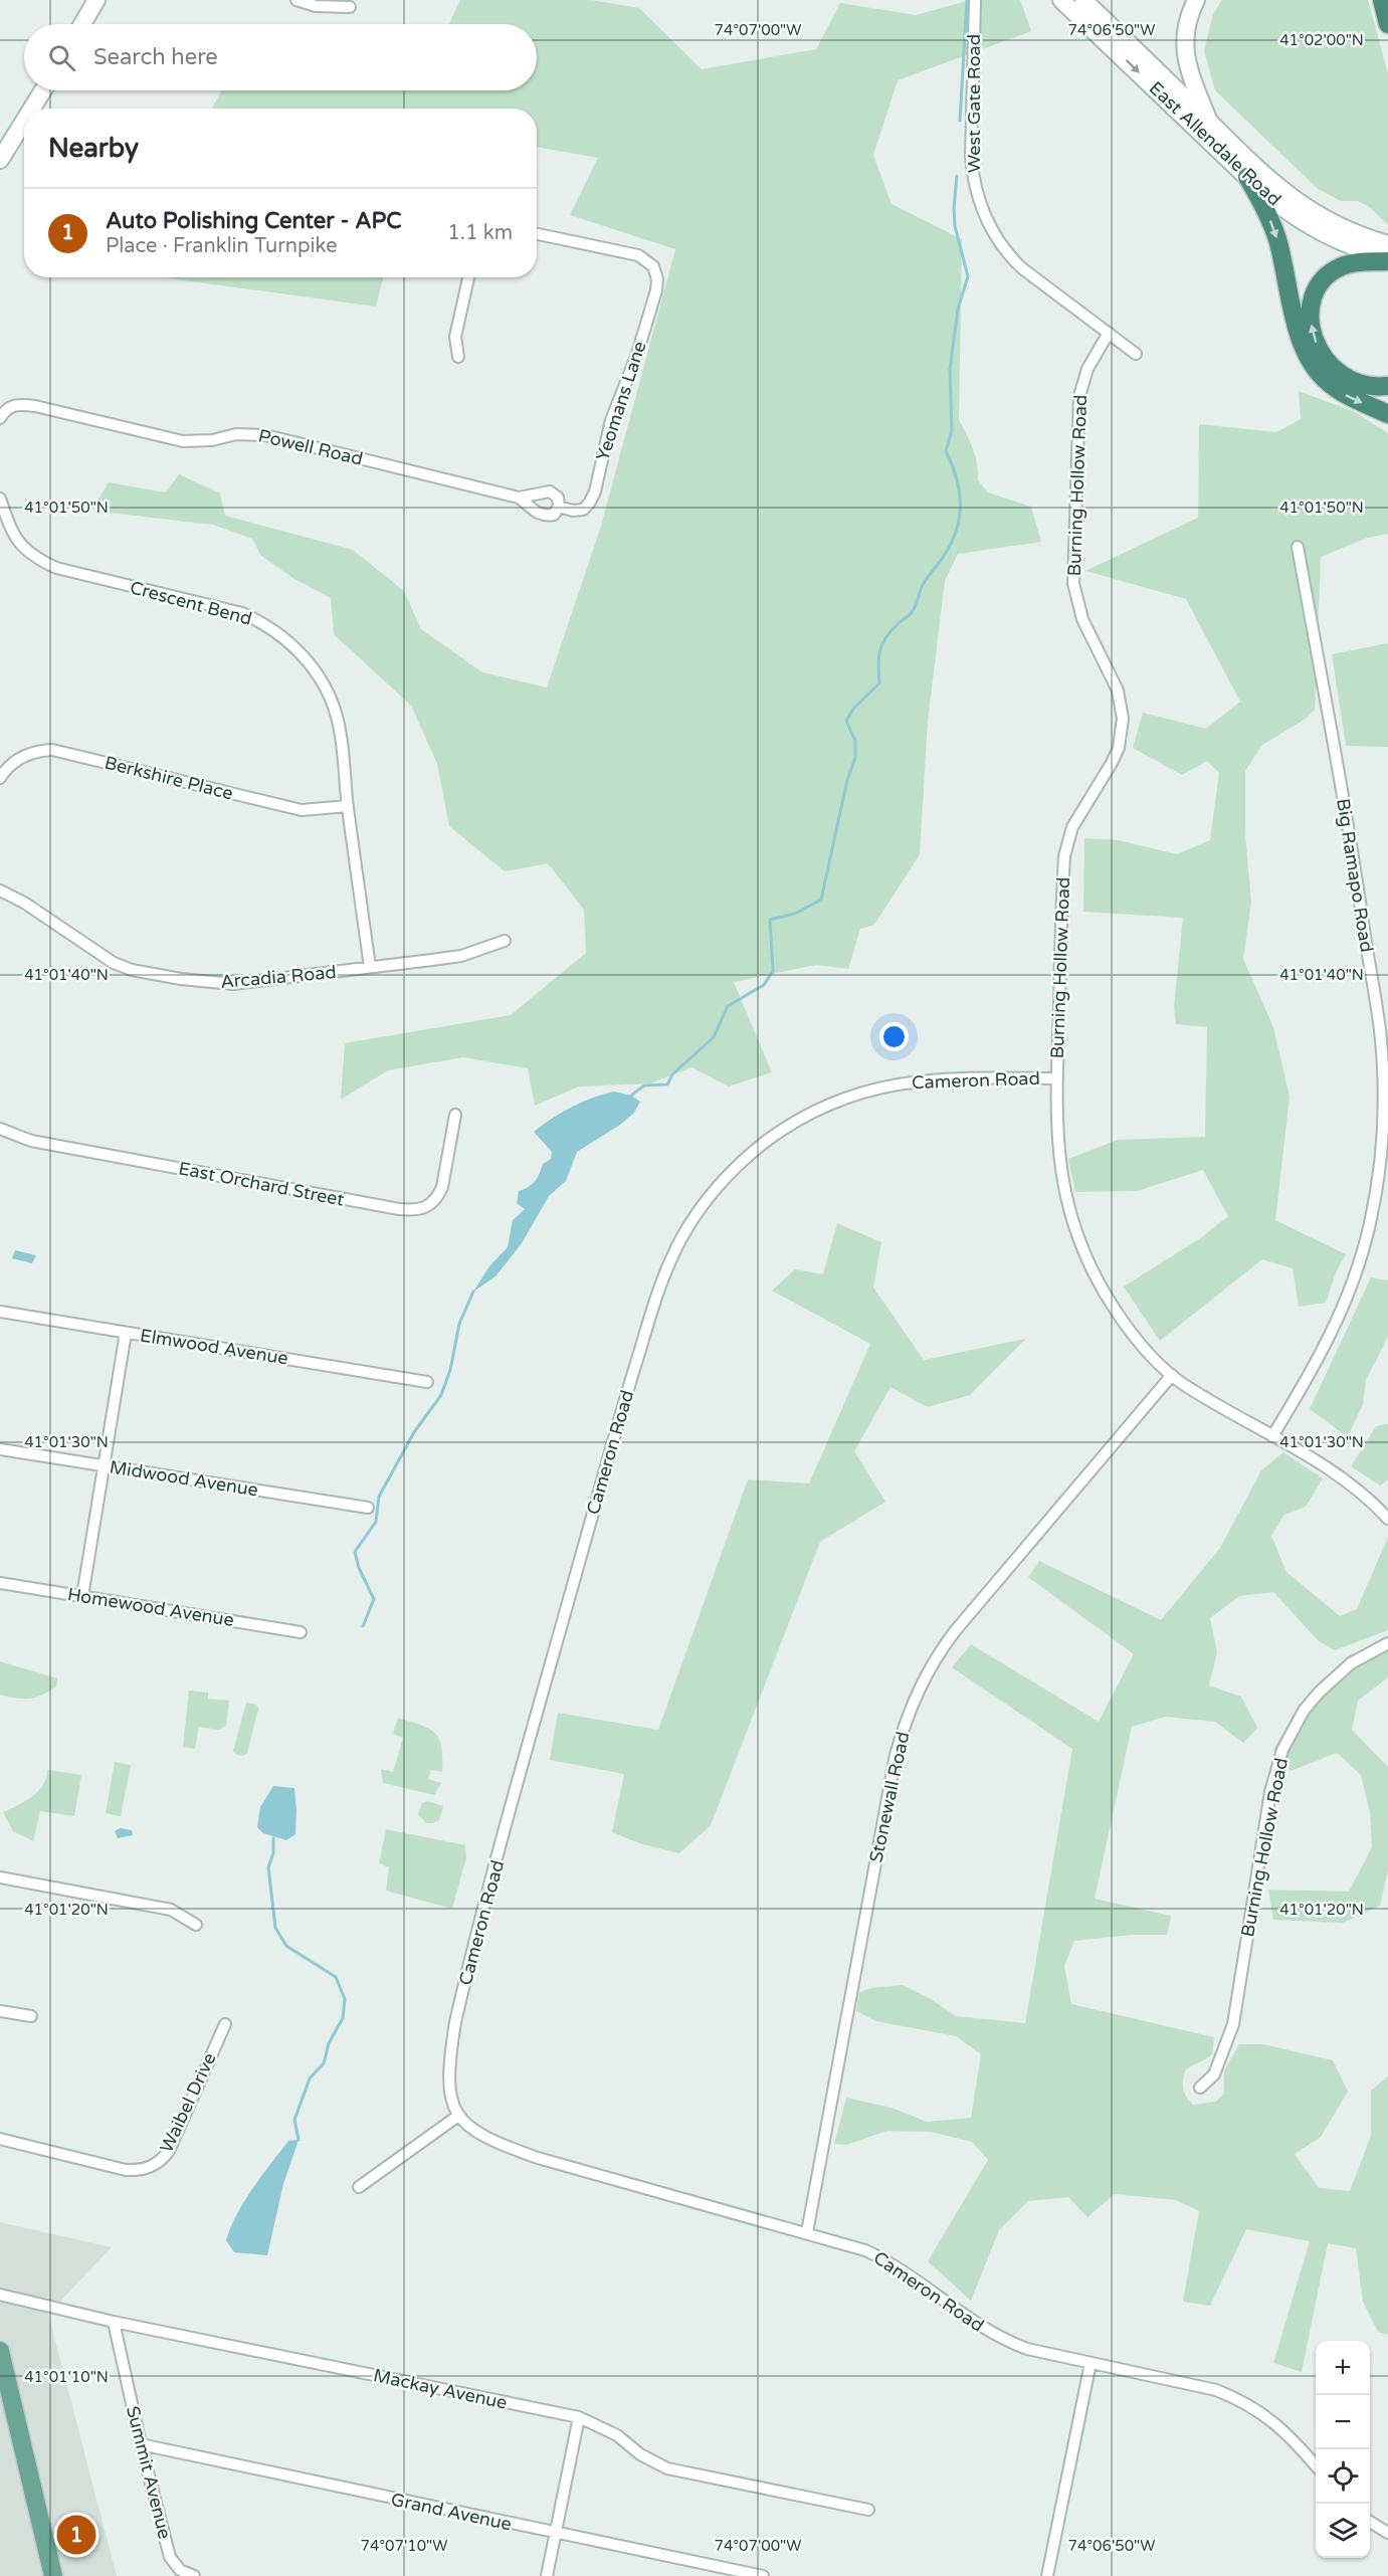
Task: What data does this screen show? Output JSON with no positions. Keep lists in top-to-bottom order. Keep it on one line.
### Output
{"streets":{"main road":["East Allendale Road"],"street":["West Gate Road","Yeomans Lane","Powell Road","Burning Hollow Road","Crescent Bend","Berkshire Place","Big Ramapo Road","Arcadia Road","Cameron Road","East Orchard Street","Elmwood Avenue","Midwood Avenue","Homewood Avenue","Stonewall Road","Waibel Drive","Mackay Avenue","Summit Avenue","Grand Avenue"]},"crossings":[["West Gate Road","Burning Hollow Road"],["Yeomans Lane","Powell Road"],["Burning Hollow Road","Big Ramapo Road"],["Burning Hollow Road","Cameron Road"],["Burning Hollow Road","Stonewall Road"],["Crescent Bend","Berkshire Place"],["Crescent Bend","Arcadia Road"],["Cameron Road","Stonewall Road"],["Mackay Avenue","Summit Avenue"],["Summit Avenue","Grand Avenue"]],"page":{"search":"Search here","heading":"Nearby","list":[{"mark":"1","name":"Auto Polishing Center - APC","note":"Place · Franklin Turnpike","value":"1.1 km"}],"map_buttons":["+","−"],"pins":"1"},"coordinates":["74°07'00\"W","74°06'50\"W","41°02'00\"N","41°01'50\"N","41°01'40\"N","41°01'30\"N","41°01'20\"N","41°01'10\"N","74°07'10\"W"]}
